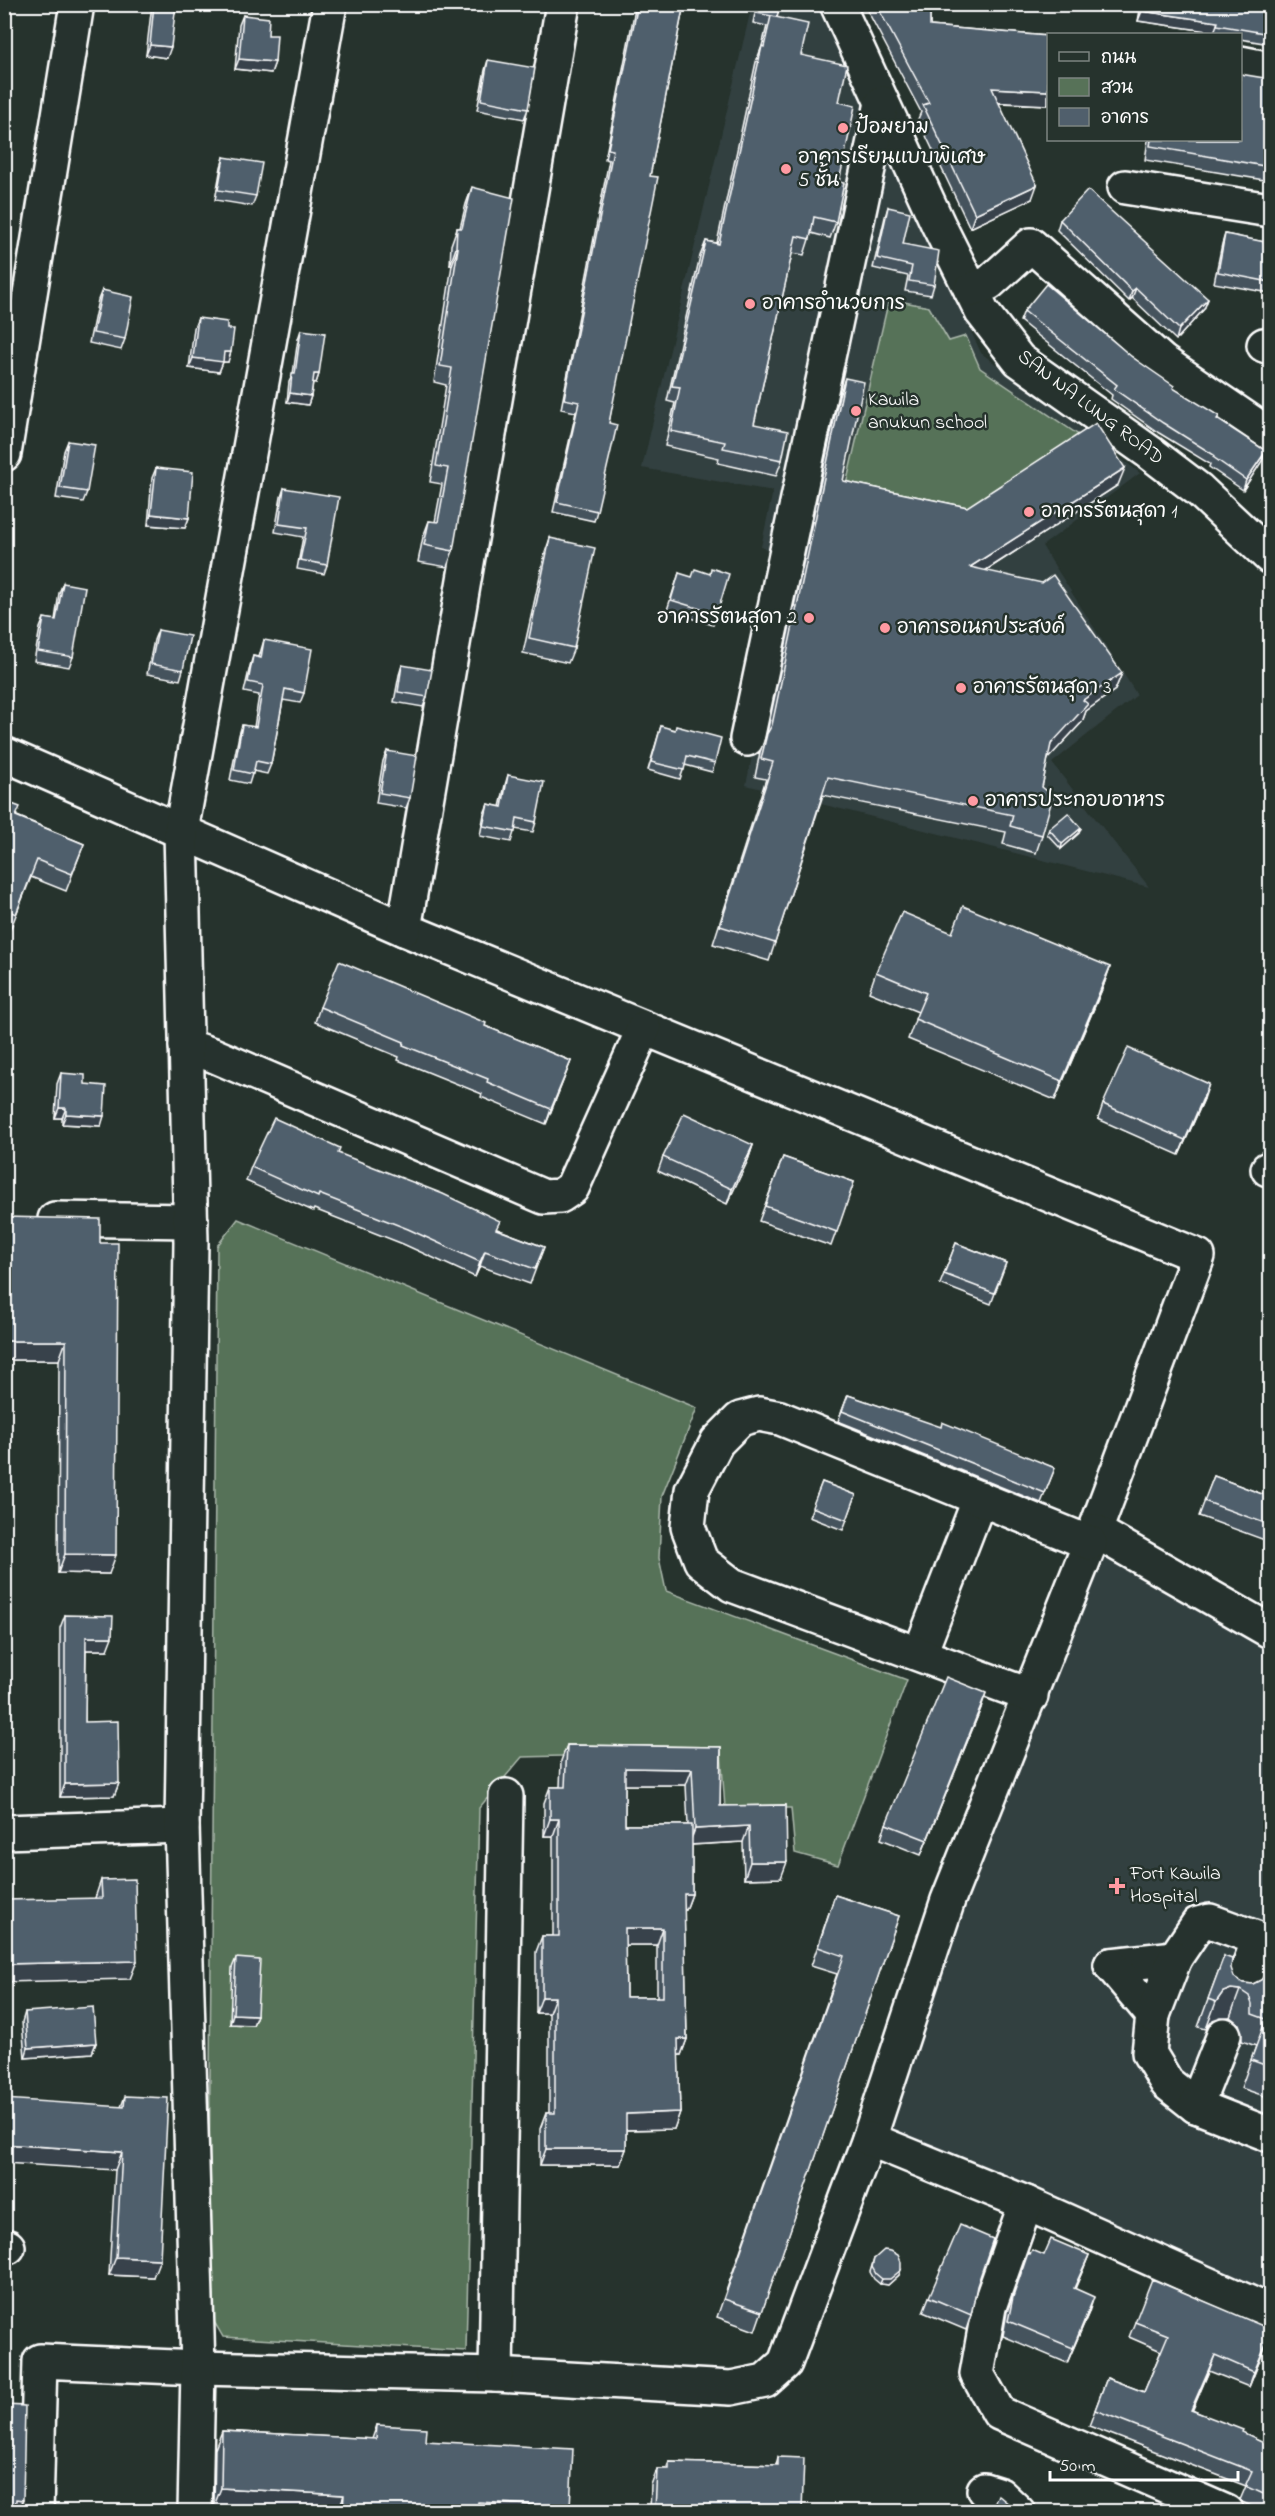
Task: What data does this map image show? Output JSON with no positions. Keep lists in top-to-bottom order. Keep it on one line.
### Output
{"streets":{"street":["SAN NA LUNG ROAD"]},"places":{"other":["ป้อมยาม","อาคารเรียนแบบพิเศษ 5 ชั้น","อาคารอำนวยการ","Kawila anukun school","อาคารรัตนสุดา 1","อาคารรัตนสุดา 2","อาคารอเนกประสงค์","อาคารรัตนสุดา 3","อาคารประกอบอาหาร"],"health":["Fort Kawila Hospital"]},"legend":["ถนน","สวน","อาคาร"],"scale_bar":"50 m"}
